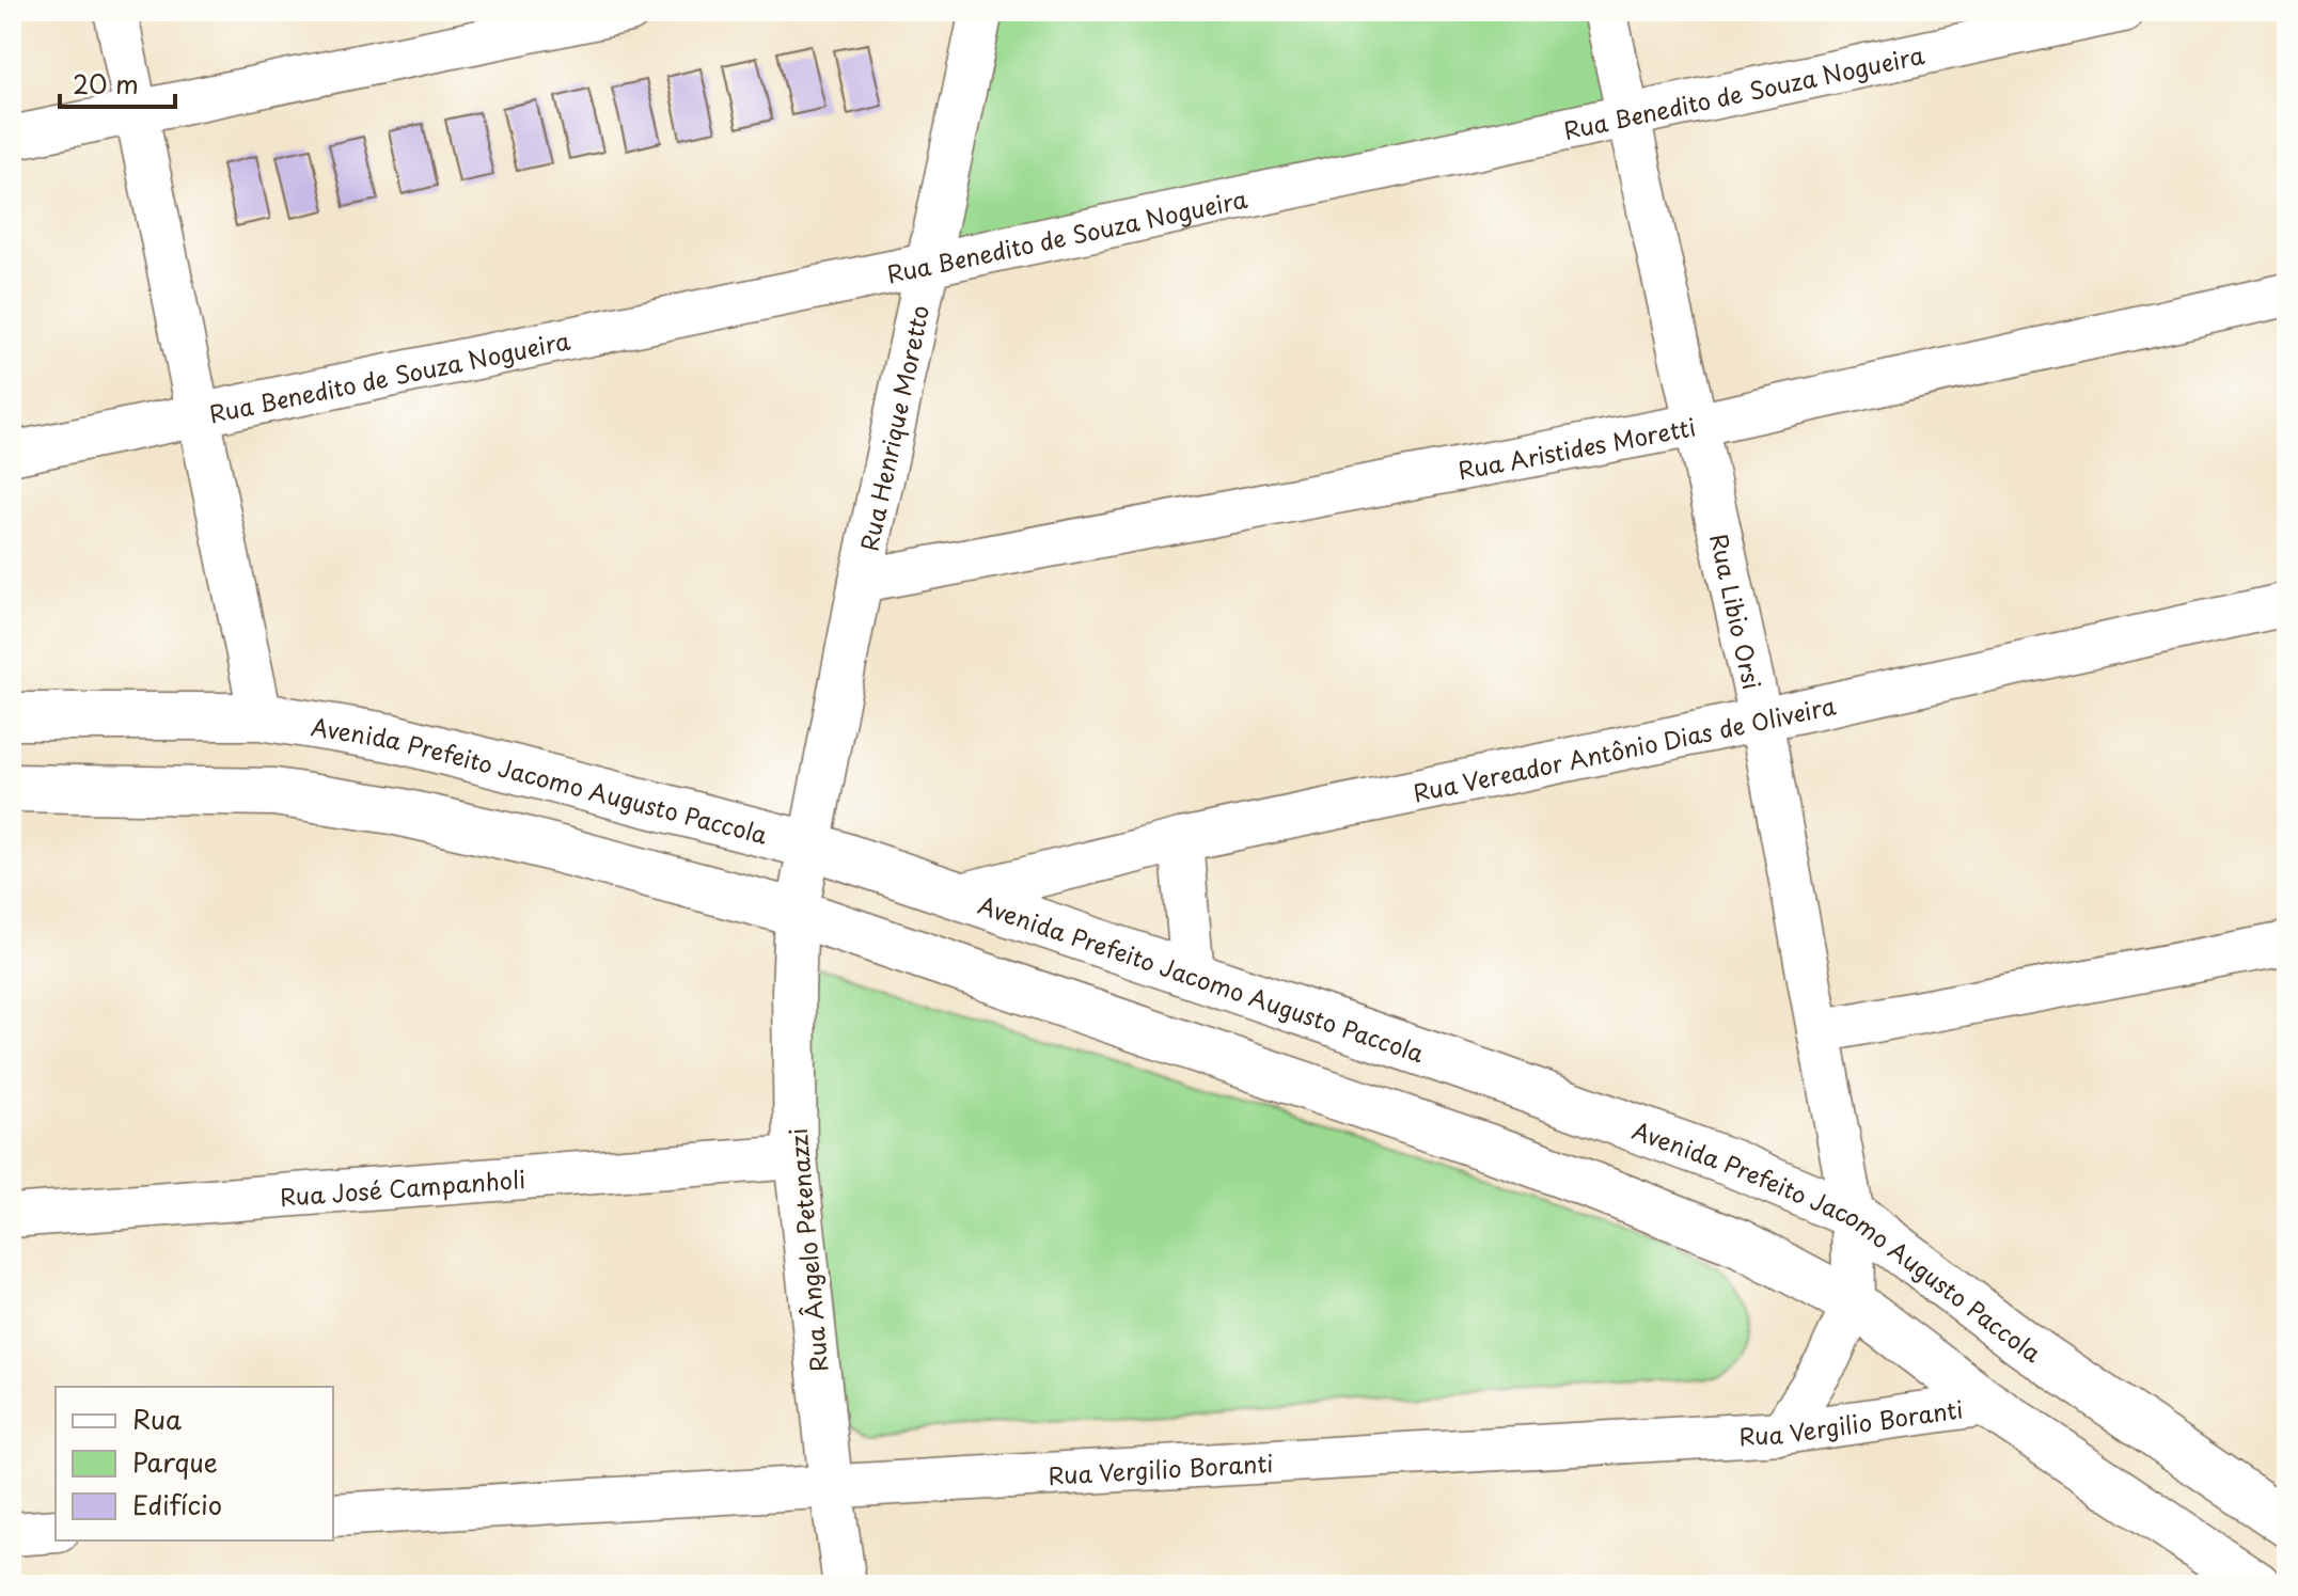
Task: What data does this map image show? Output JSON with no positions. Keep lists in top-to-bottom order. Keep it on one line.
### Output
{"streets":{"street":["Rua Benedito de Souza Nogueira","Rua Henrique Moretto","Rua Aristides Moretti","Rua Libio Orsi","Rua Vereador Antônio Dias de Oliveira","Avenida Prefeito Jacomo Augusto Paccola","Rua José Campanholi","Rua Ângelo Petenazzi","Rua Vergilio Boranti"]},"crossings":[["Rua Benedito de Souza Nogueira","Rua Henrique Moretto"],["Rua Benedito de Souza Nogueira","Rua Libio Orsi"],["Rua Henrique Moretto","Rua Aristides Moretti"],["Rua Henrique Moretto","Avenida Prefeito Jacomo Augusto Paccola"],["Rua Henrique Moretto","Rua Ângelo Petenazzi"],["Rua Aristides Moretti","Rua Libio Orsi"],["Rua Libio Orsi","Rua Vereador Antônio Dias de Oliveira"],["Rua Libio Orsi","Avenida Prefeito Jacomo Augusto Paccola"],["Rua Vereador Antônio Dias de Oliveira","Avenida Prefeito Jacomo Augusto Paccola"],["Avenida Prefeito Jacomo Augusto Paccola","Rua Ângelo Petenazzi"],["Avenida Prefeito Jacomo Augusto Paccola","Rua Vergilio Boranti"],["Rua José Campanholi","Rua Ângelo Petenazzi"],["Rua Ângelo Petenazzi","Rua Vergilio Boranti"]],"legend":["Rua","Parque","Edifício"],"scale_bar":"20 m"}
